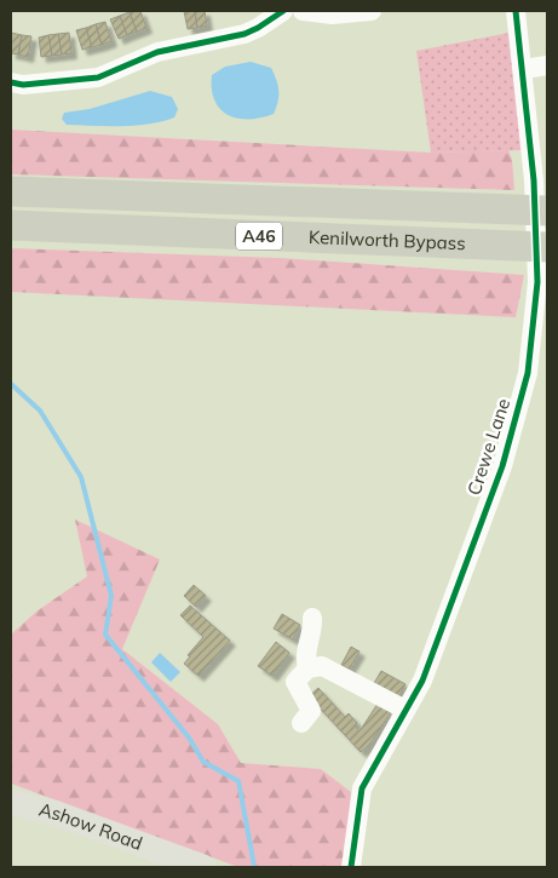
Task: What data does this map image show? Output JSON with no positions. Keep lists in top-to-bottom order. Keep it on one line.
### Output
{"streets":{"highway":["A46","Kenilworth Bypass"],"main road":["Ashow Road"],"street":["Crewe Lane"]}}
